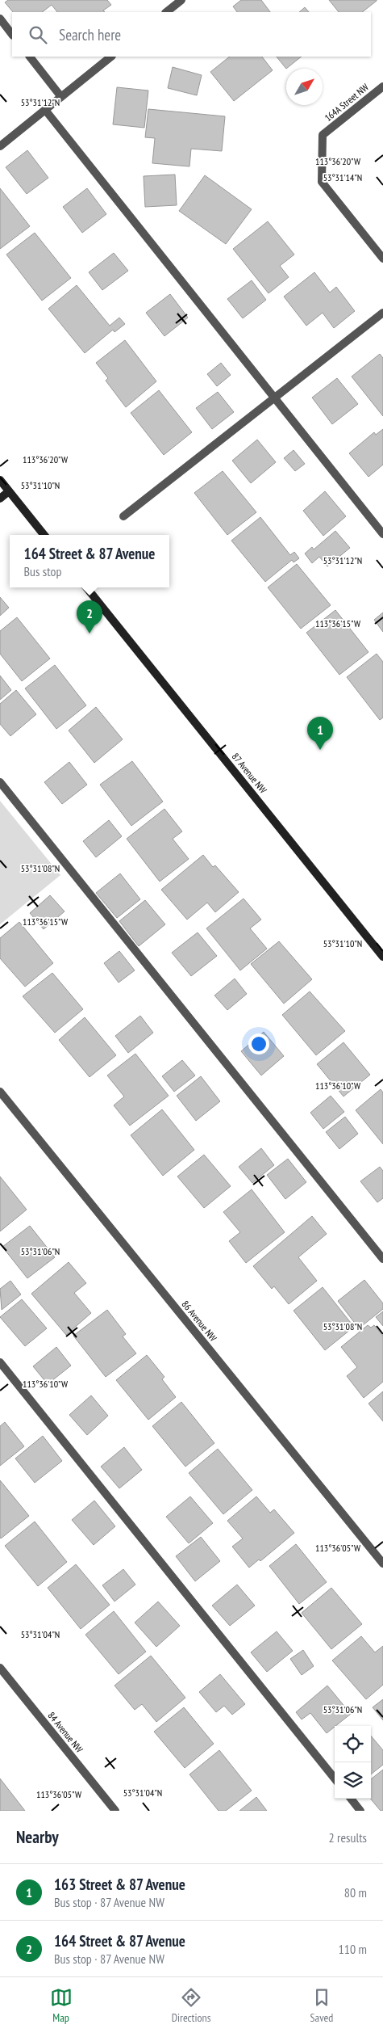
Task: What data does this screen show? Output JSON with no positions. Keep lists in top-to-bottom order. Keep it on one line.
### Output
{"streets":{"main road":["87 Avenue NW"],"street":["164A Street NW","86 Avenue NW","84 Avenue NW"]},"north":"top right","page":{"search":"Search here","popup":["164 Street & 87 Avenue","Bus stop"],"pins":["2","1"],"heading":["Nearby","2 results"],"list":[{"mark":"1","name":"163 Street & 87 Avenue","note":"Bus stop · 87 Avenue NW","value":"80 m"},{"mark":"2","name":"164 Street & 87 Avenue","note":"Bus stop · 87 Avenue NW","value":"110 m"}],"nav":["Map","Directions","Saved"]},"coordinates":["53°31'12\"N","113°36'20\"W","53°31'14\"N","53°31'10\"N","113°36'15\"W","53°31'08\"N","113°36'10\"W","53°31'06\"N","113°36'05\"W","53°31'04\"N"]}
